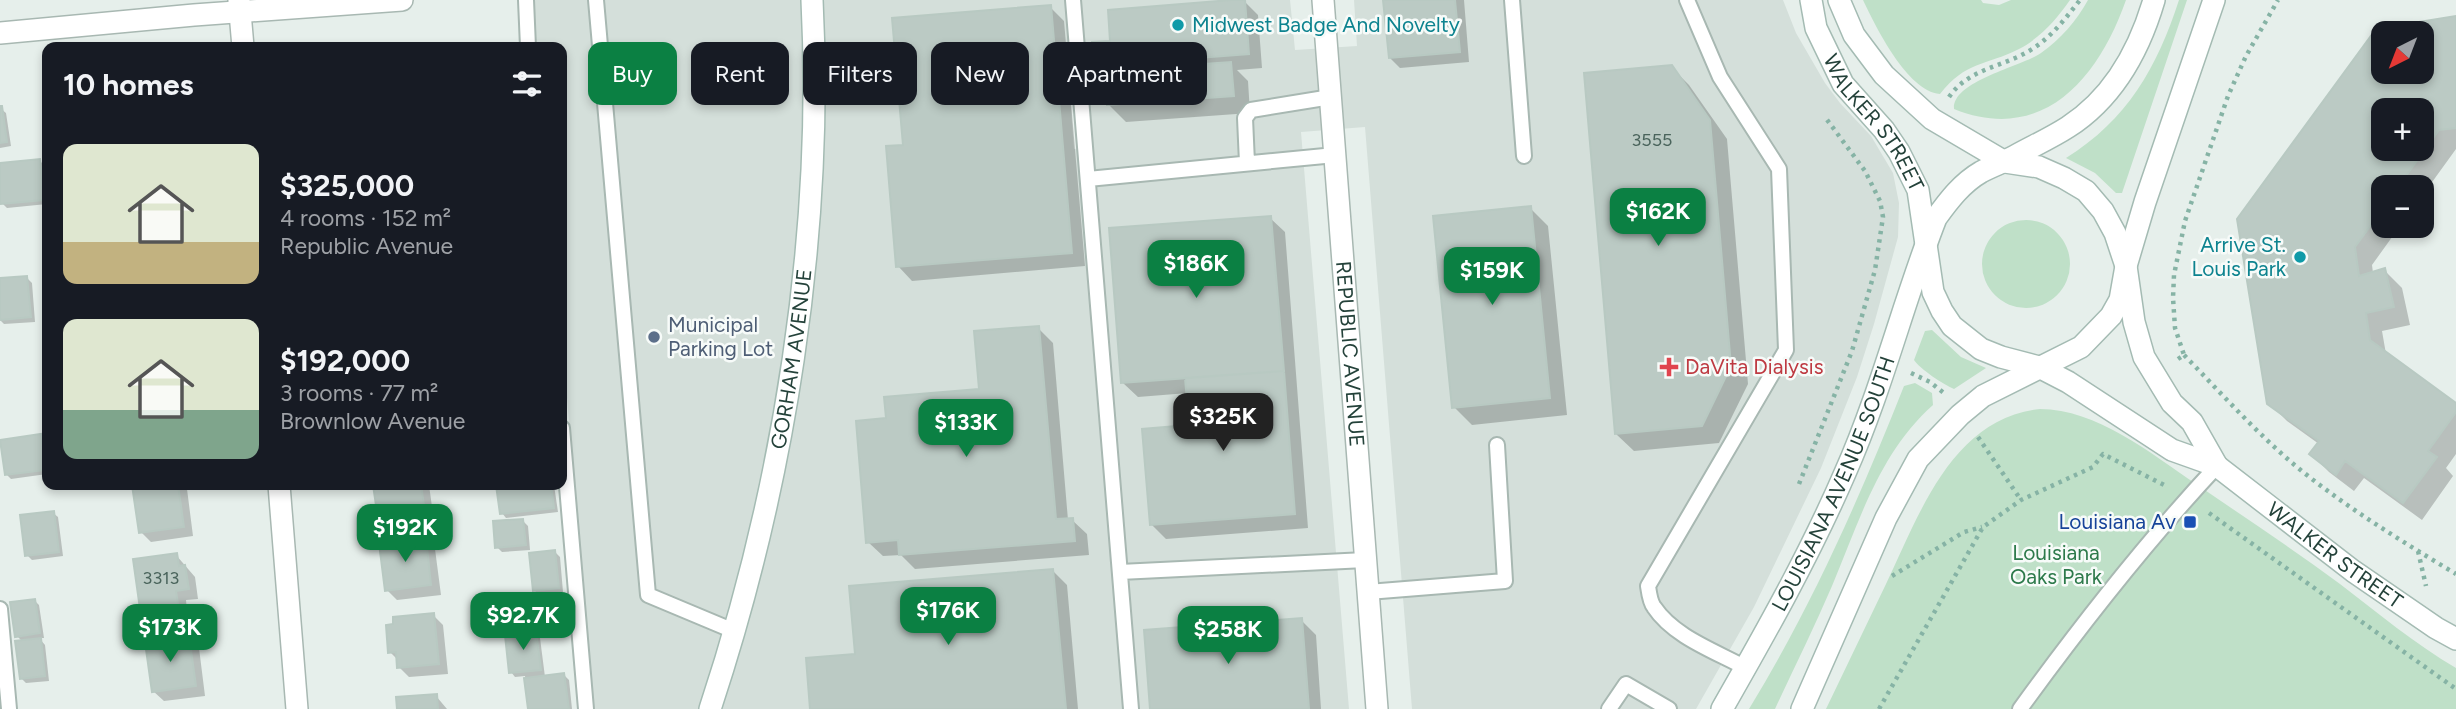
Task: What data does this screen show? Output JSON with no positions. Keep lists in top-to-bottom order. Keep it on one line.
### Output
{"streets":{"street":["WALKER STREET","REPUBLIC AVENUE","GORHAM AVENUE","LOUISIANA AVENUE SOUTH"]},"crossings":[["WALKER STREET","LOUISIANA AVENUE SOUTH"]],"parks":["Louisiana Oaks Park"],"places":{"other":["Midwest Badge And Novelty","Arrive St. Louis Park","Municipal Parking Lot"],"health":["DaVita Dialysis"],"transit":["Louisiana Av"]},"house_numbers":["3555","3313"],"north":"bottom left","page":{"map_buttons":["+","−"],"chip":["Buy","Rent","Filters","New","Apartment"],"heading":"10 homes","list":[{"name":"$325,000","note":"4 rooms · 152 m² · Republic Avenue"},{"name":"$192,000","note":"3 rooms · 77 m² · Brownlow Avenue"}],"price":["$162K","$186K","$159K","$325K","$133K","$192K","$176K","$92.7K","$173K","$258K"]}}
